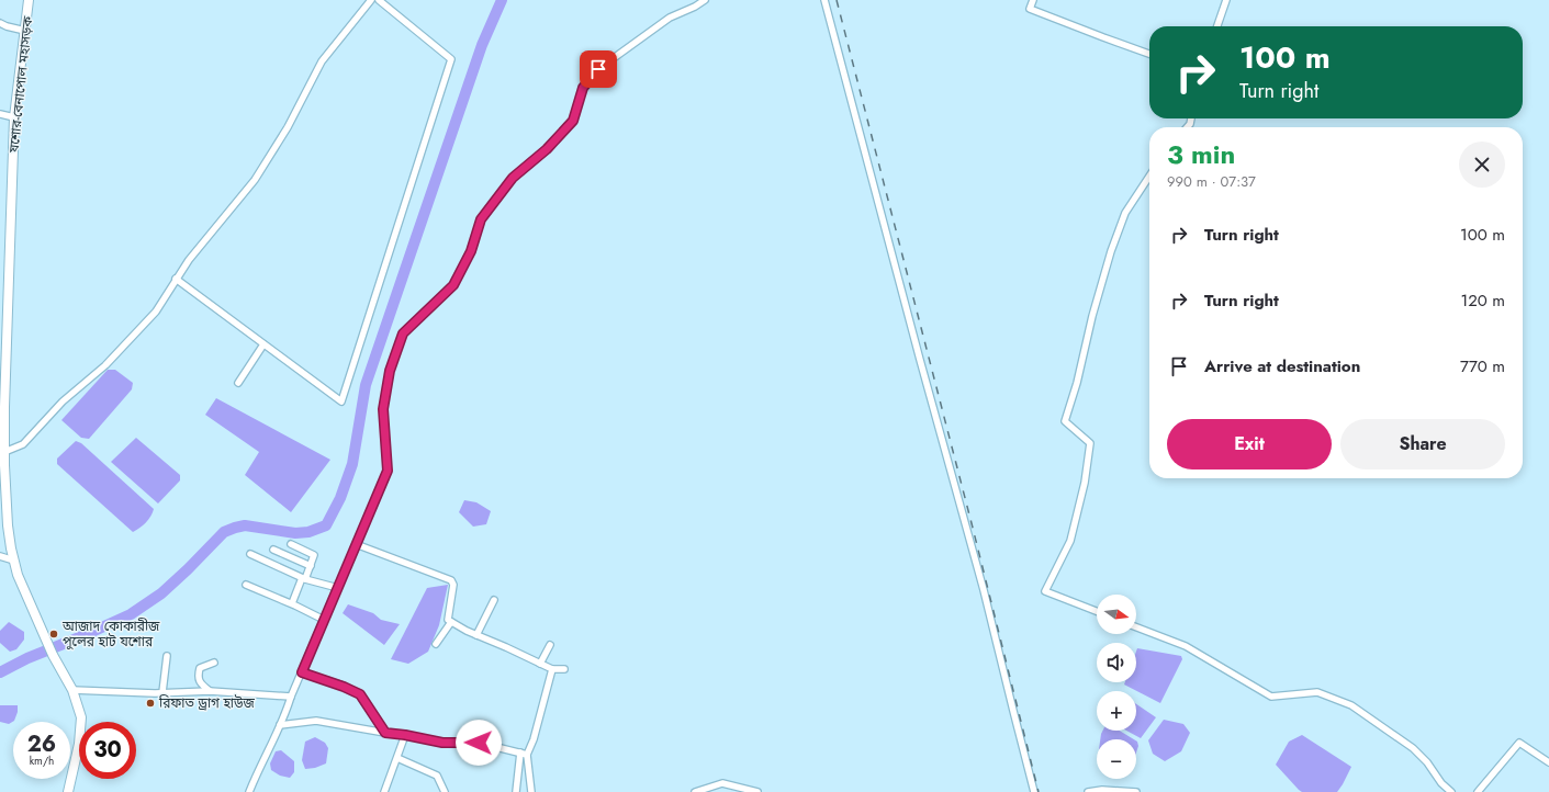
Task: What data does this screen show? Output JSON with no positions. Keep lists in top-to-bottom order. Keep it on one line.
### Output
{"streets":{"highway":["যশোর-বেনাপোল মহাসড়ক"]},"places":["আজাদ কোকারীজ পুলের হাট যশোর","রিফাত ড্রাগ হাউজ"],"north":"right","page":{"turn":["100 m","Turn right"],"heading":["3 min","990 m · 07:37"],"list":[{"name":"Turn right","value":"100 m"},{"name":"Turn right","value":"120 m"},{"name":"Arrive at destination","value":"770 m"}],"buttons":["Exit","Share"],"map_buttons":["+","−"],"speed":"26 km/h","limit":"30"}}
